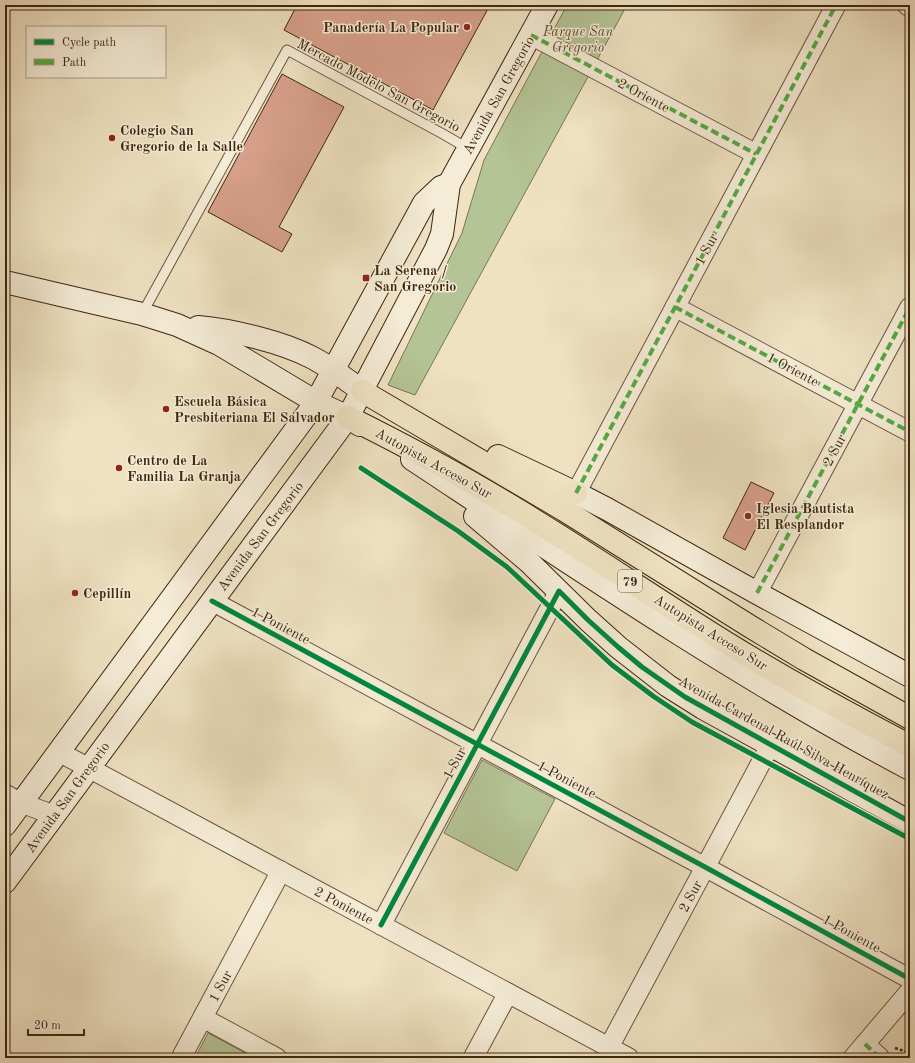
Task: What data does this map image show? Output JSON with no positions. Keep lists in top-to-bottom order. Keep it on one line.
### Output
{"streets":{"highway":["Autopista Acceso Sur","79"],"main road":["Avenida San Gregorio","Avenida Cardenal Raúl Silva Henríquez"],"street":["2 Oriente","1 Sur","1 Oriente","2 Sur","1 Poniente","2 Poniente"],"lane":["Mercado Modelo San Gregorio"]},"crossings":[["Mercado Modelo San Gregorio","Avenida San Gregorio"],["Avenida San Gregorio","2 Oriente"],["Avenida San Gregorio","Autopista Acceso Sur"],["Avenida San Gregorio","1 Poniente"],["Avenida San Gregorio","Avenida Cardenal Raúl Silva Henríquez"],["Avenida San Gregorio","2 Poniente"],["2 Oriente","1 Sur"],["1 Sur","1 Oriente"],["1 Sur","1 Poniente"],["1 Sur","Avenida Cardenal Raúl Silva Henríquez"],["1 Sur","2 Poniente"],["1 Oriente","2 Sur"],["2 Sur","1 Poniente"],["2 Sur","Avenida Cardenal Raúl Silva Henríquez"],["2 Sur","2 Poniente"],["Autopista Acceso Sur","Avenida Cardenal Raúl Silva Henríquez"]],"parks":["Parque San Gregorio"],"places":{"other":["Panadería La Popular","Colegio San Gregorio de la Salle","Escuela Básica Presbiteriana El Salvador","Centro de La Familia La Granja","Iglesia Bautista El Resplandor","Cepillín"],"transit":["La Serena / San Gregorio"]},"legend":["Cycle path","Path"],"scale_bar":"20 m"}
